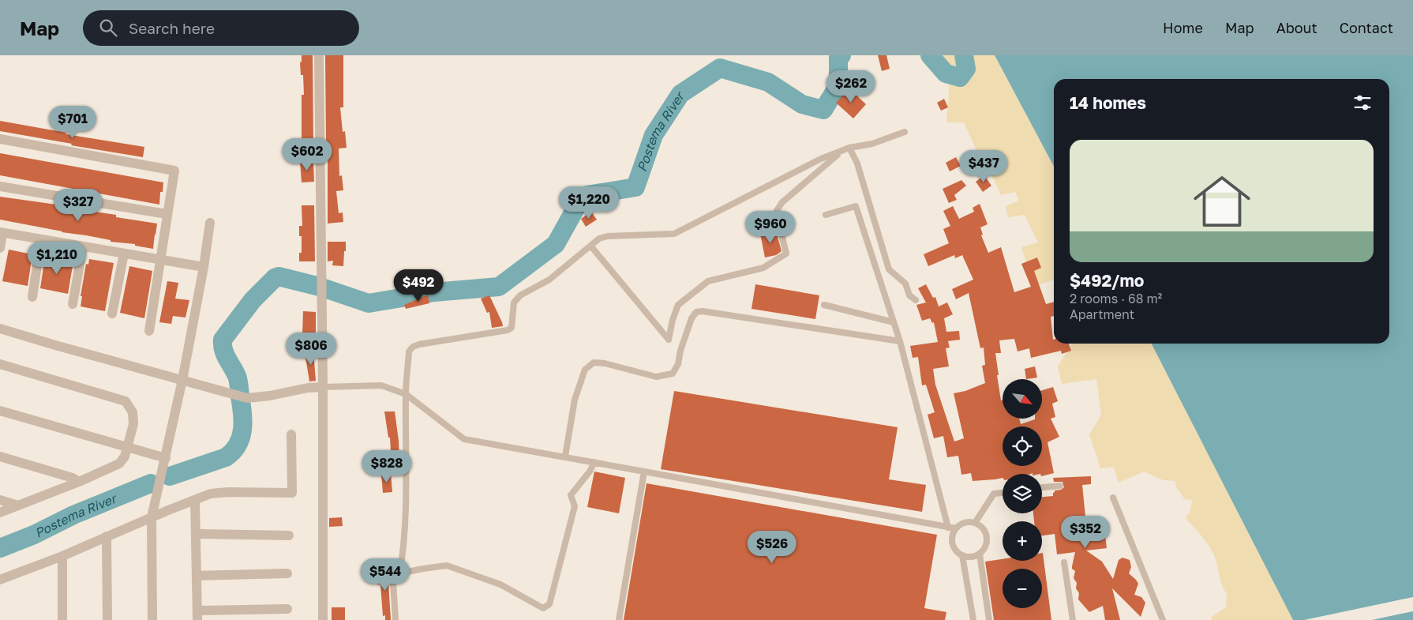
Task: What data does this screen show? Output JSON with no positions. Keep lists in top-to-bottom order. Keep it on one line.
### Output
{"water":["Postema River"],"north":"bottom right","page":{"header":"Map","search":"Search here","nav":["Home","Map","About","Contact"],"price":["$262","$701","$602","$437","$1,220","$327","$960","$1,210","$492","$806","$828","$352","$526","$544"],"heading":"14 homes","list":[{"name":"$492/mo","note":"2 rooms · 68 m² · Apartment"}],"map_buttons":["+","−"]}}
